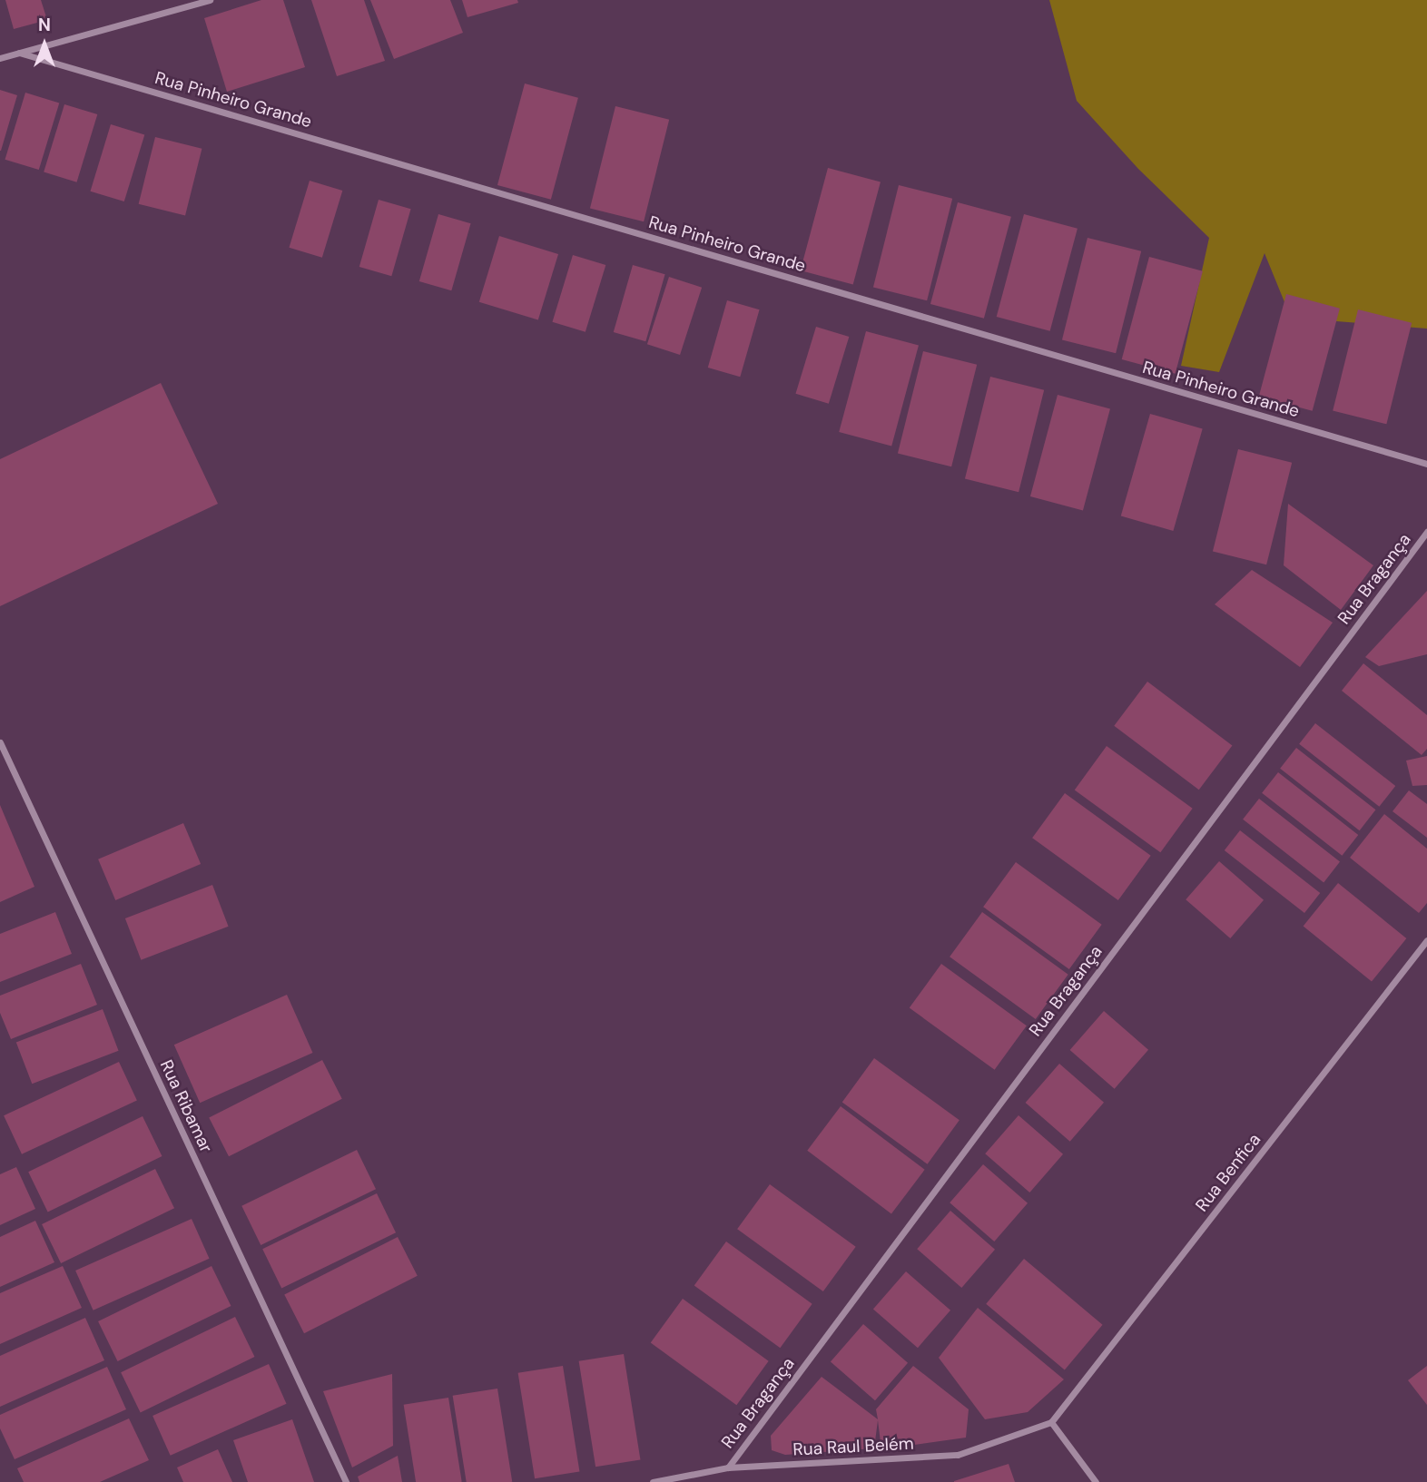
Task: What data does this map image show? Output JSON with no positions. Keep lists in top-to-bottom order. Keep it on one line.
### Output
{"streets":{"street":["Rua Pinheiro Grande","Rua Bragança","Rua Ribamar","Rua Benfica","Rua Raul Belém"]},"crossings":[["Rua Bragança","Rua Raul Belém"],["Rua Benfica","Rua Raul Belém"]],"north":"top"}
